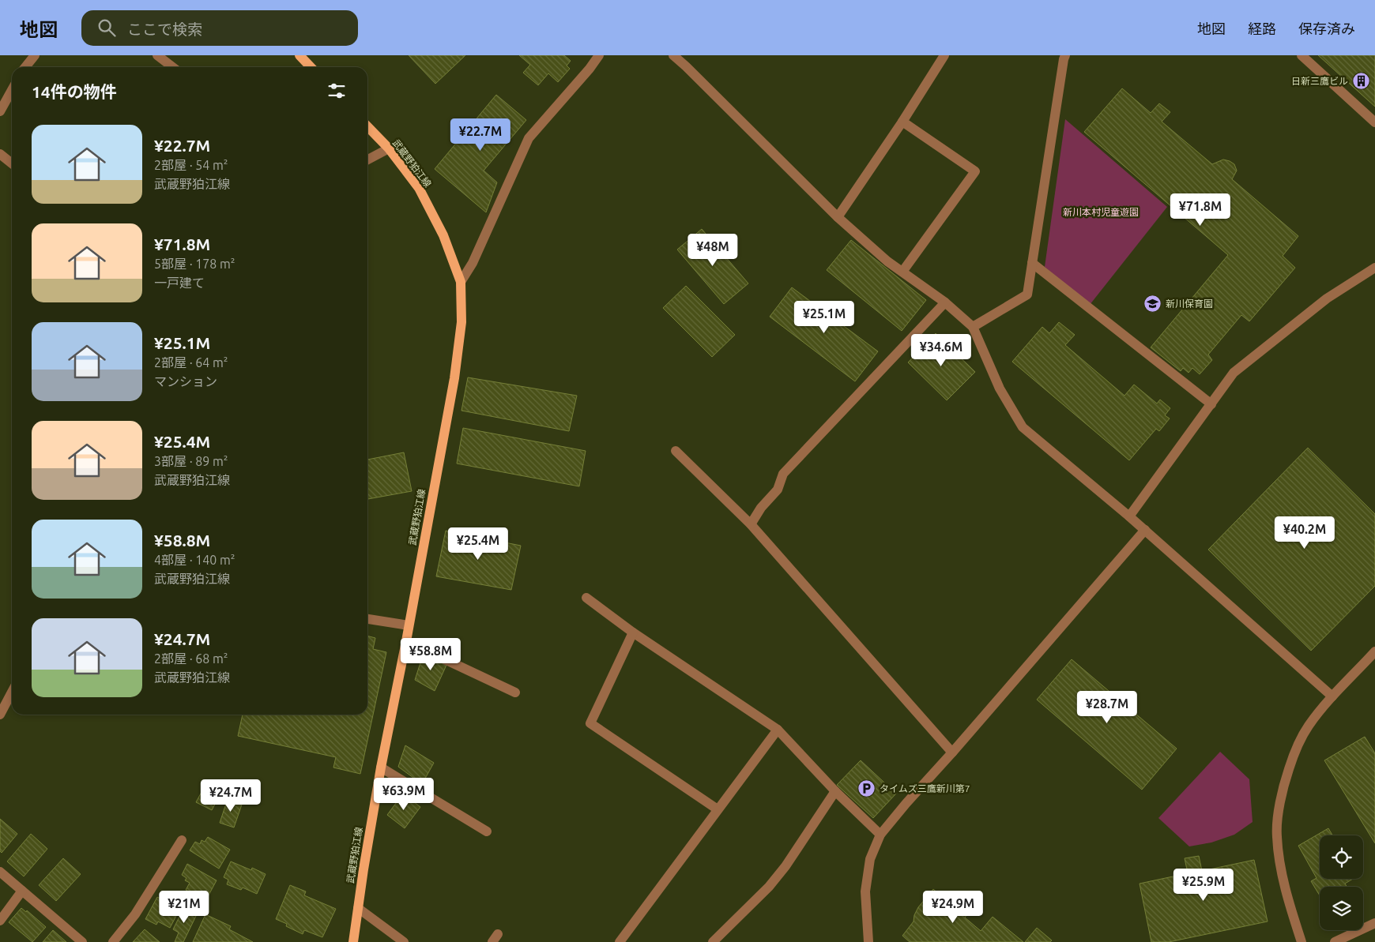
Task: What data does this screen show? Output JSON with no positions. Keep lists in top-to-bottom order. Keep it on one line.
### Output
{"streets":{"main road":["武蔵野狛江線"]},"parks":["新川本村児童遊園"],"places":{"building":["日新三鷹ビル"],"school or university":["新川保育園"],"parking":["タイムズ三鷹新川第7"]},"page":{"header":"地図","search":"ここで検索","nav":["地図","経路","保存済み"],"heading":"14件の物件","list":[{"name":"¥22.7M","note":"2部屋 · 54 m² · 武蔵野狛江線"},{"name":"¥71.8M","note":"5部屋 · 178 m² · 一戸建て"},{"name":"¥25.1M","note":"2部屋 · 64 m² · マンション"},{"name":"¥25.4M","note":"3部屋 · 89 m² · 武蔵野狛江線"},{"name":"¥58.8M","note":"4部屋 · 140 m² · 武蔵野狛江線"},{"name":"¥24.7M","note":"2部屋 · 68 m² · 武蔵野狛江線"}],"price":["¥22.7M","¥71.8M","¥48M","¥25.1M","¥34.6M","¥40.2M","¥25.4M","¥58.8M","¥28.7M","¥63.9M","¥24.7M","¥25.9M","¥21M","¥24.9M"]}}
